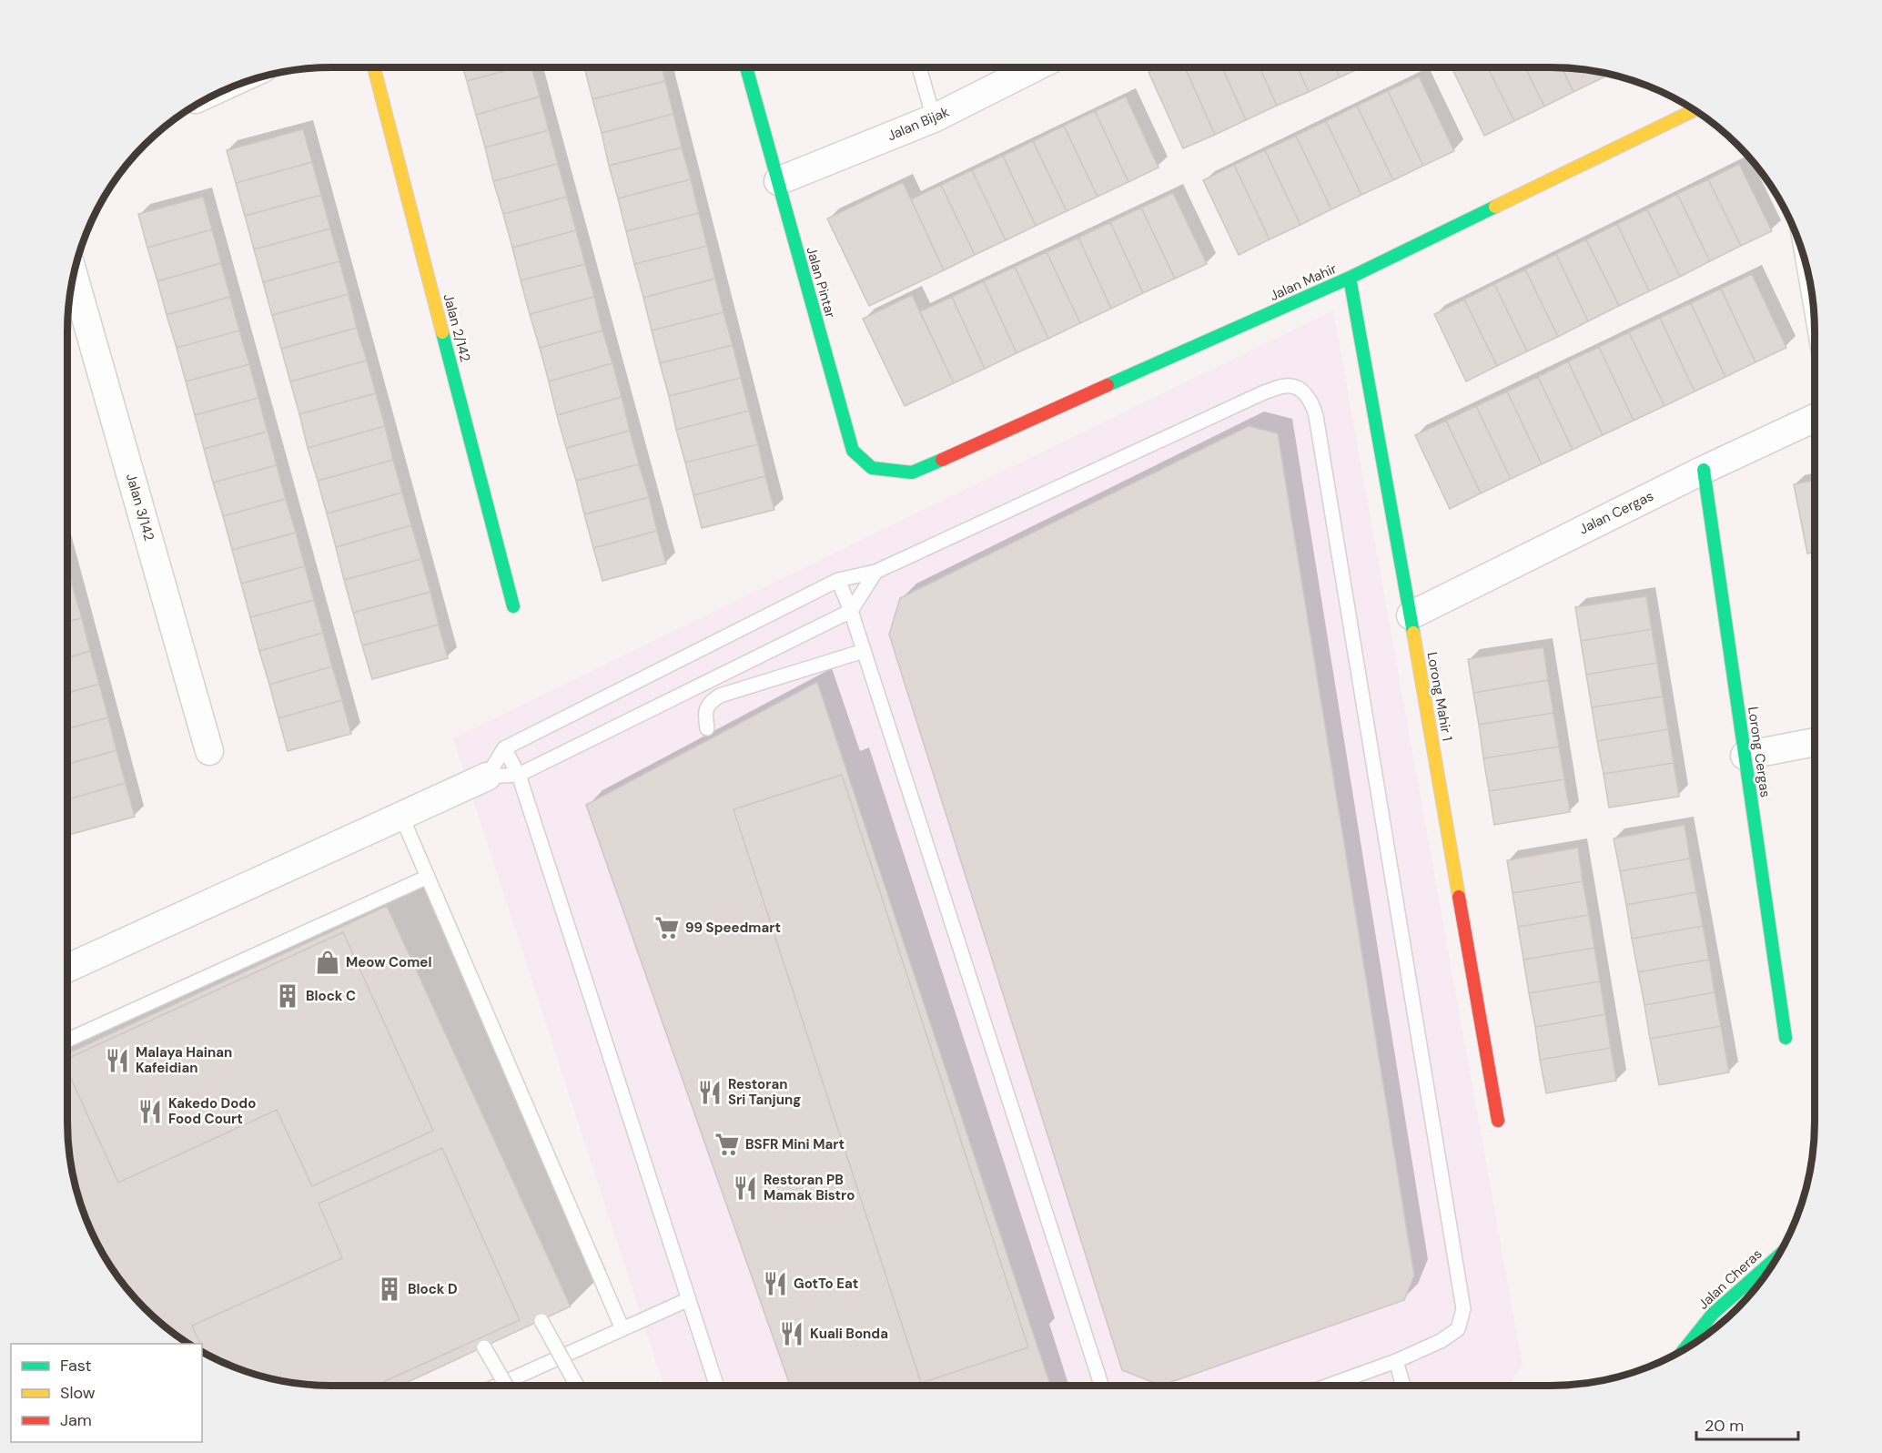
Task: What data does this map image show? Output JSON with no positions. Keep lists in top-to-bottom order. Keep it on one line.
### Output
{"streets":{"main road":["Jalan Pintar","Jalan Mahir","Jalan 2/142","Lorong Mahir 1","Lorong Cergas","Jalan Cheras"],"street":["Jalan Bijak","Jalan 3/142","Jalan Cergas"]},"crossings":[["Jalan Bijak","Jalan Pintar"],["Jalan Pintar","Jalan Mahir"],["Jalan Mahir","Lorong Mahir 1"],["Jalan Cergas","Lorong Mahir 1"],["Jalan Cergas","Lorong Cergas"]],"places":{"supermarket":["99 Speedmart","BSFR Mini Mart"],"shop":["Meow Comel"],"building":["Block C","Block D"],"restaurant":["Malaya Hainan Kafeidian","Restoran Sri Tanjung","Kakedo Dodo Food Court","Restoran PB Mamak Bistro","GotTo Eat","Kuali Bonda"]},"legend":["Fast","Slow","Jam"],"scale_bar":"20 m"}
